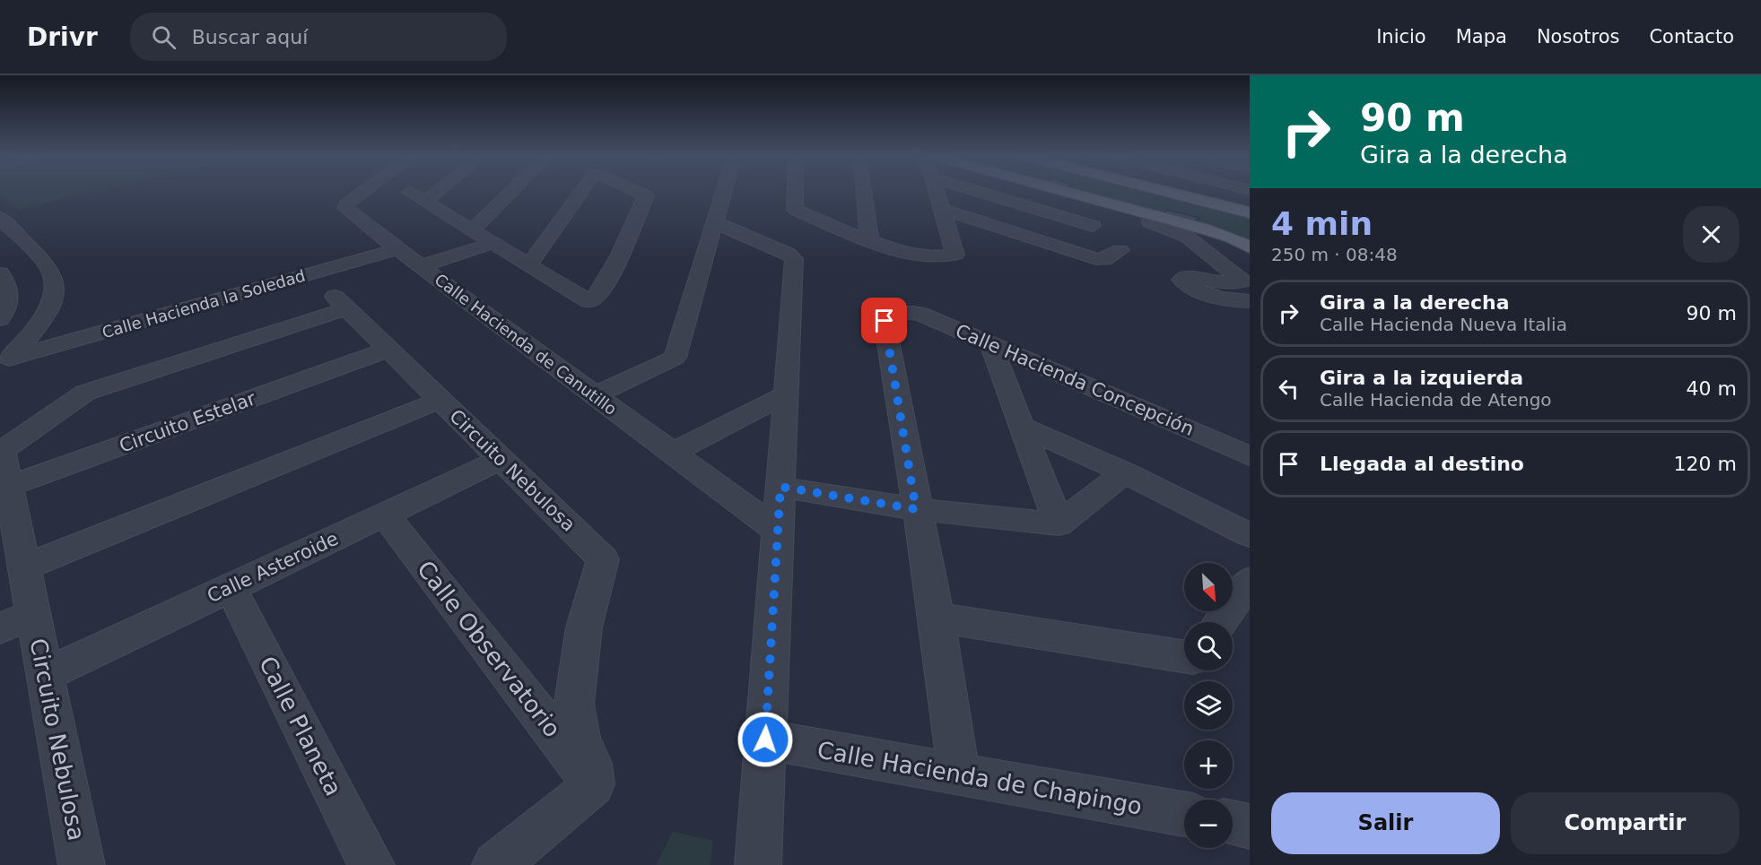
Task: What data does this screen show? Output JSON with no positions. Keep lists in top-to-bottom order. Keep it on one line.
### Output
{"streets":{"street":["Calle Hacienda la Soledad","Calle Hacienda de Canutillo","Calle Hacienda Concepción","Circuito Estelar","Circuito Nebulosa","Calle Asteroide","Calle Observatorio","Calle Planeta","Calle Hacienda de Chapingo"]},"crossings":[["Calle Hacienda la Soledad","Calle Hacienda de Canutillo"],["Circuito Estelar","Circuito Nebulosa"],["Circuito Nebulosa","Calle Asteroide"],["Circuito Nebulosa","Calle Observatorio"],["Calle Asteroide","Calle Observatorio"],["Calle Asteroide","Calle Planeta"]],"north":"bottom right","page":{"header":"Drivr","search":"Buscar aquí","nav":["Inicio","Mapa","Nosotros","Contacto"],"turn":["90 m","Gira a la derecha"],"heading":["4 min","250 m · 08:48"],"list":[{"name":"Gira a la derecha","note":"Calle Hacienda Nueva Italia","value":"90 m"},{"name":"Gira a la izquierda","note":"Calle Hacienda de Atengo","value":"40 m"},{"name":"Llegada al destino","value":"120 m"}],"map_buttons":["+","−"],"buttons":["Salir","Compartir"]}}
